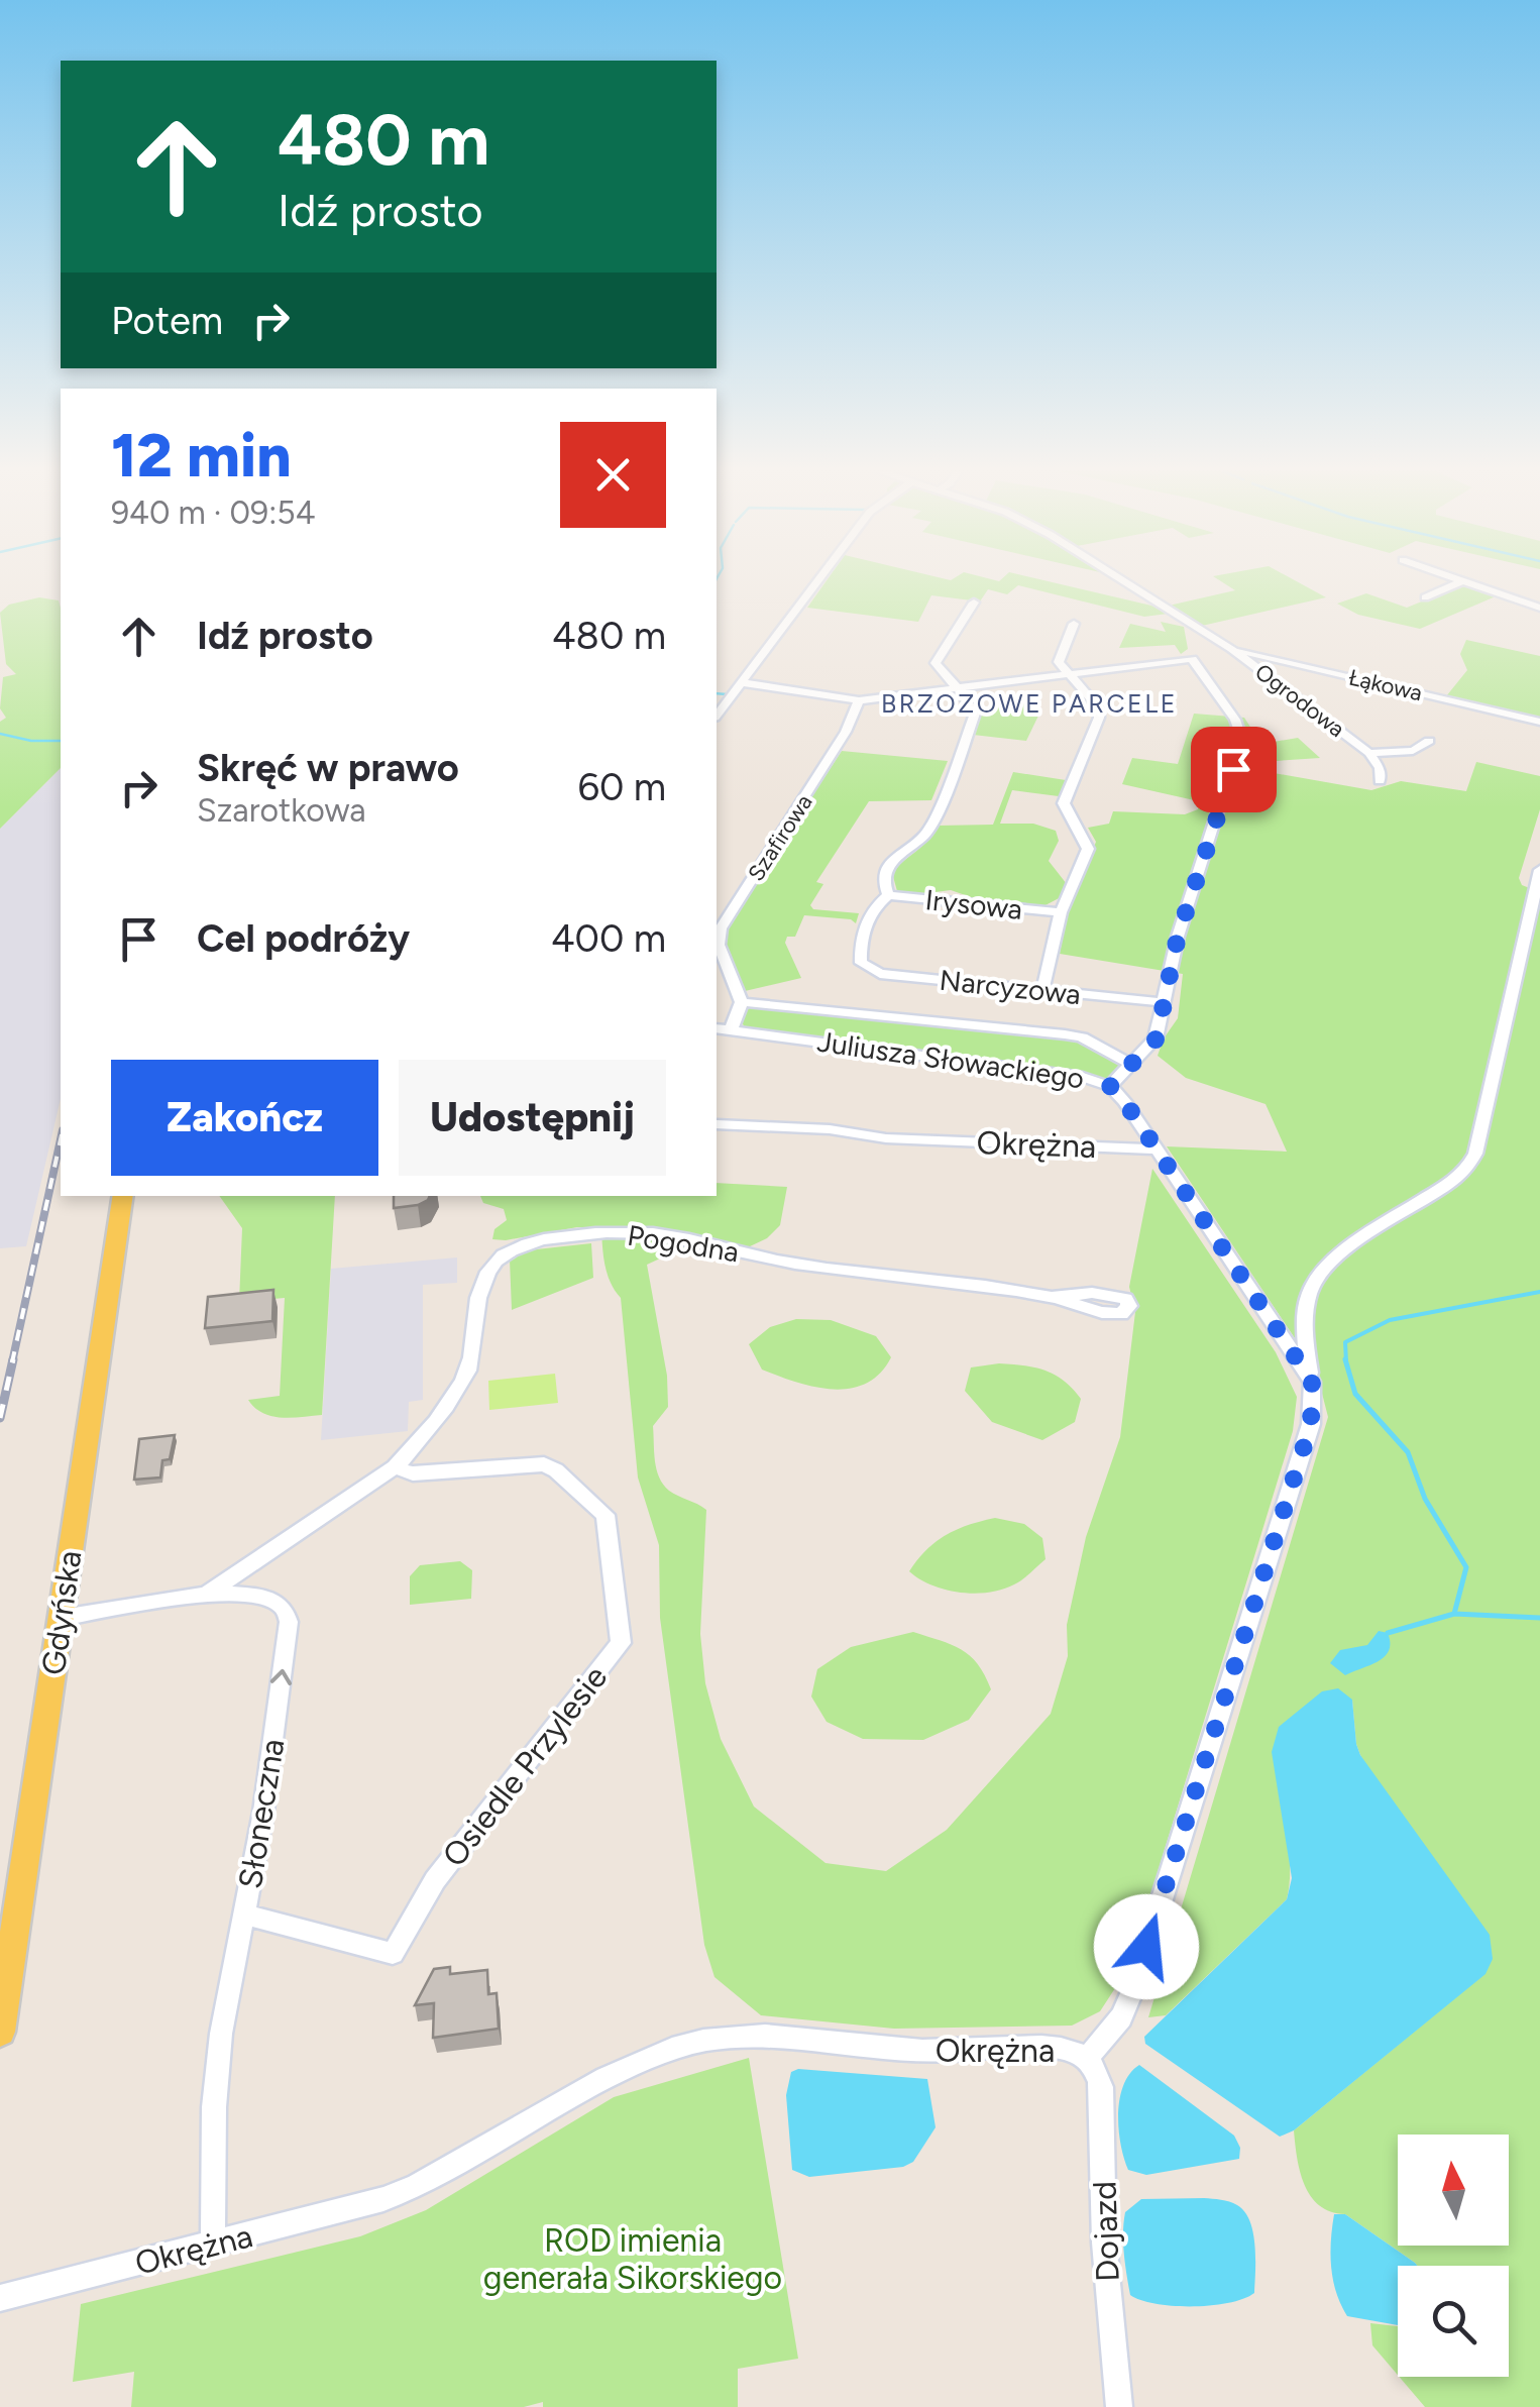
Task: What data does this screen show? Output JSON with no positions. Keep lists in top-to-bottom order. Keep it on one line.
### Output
{"streets":{"main road":["Gdyńska"],"street":["Łąkowa","Ogrodowa","Szafirowa","Irysowa","Narcyzowa","Juliusza Słowackiego","Okrężna","Pogodna","Osiedle Przylesie","Słoneczna","Dojazd"]},"crossings":[["Łąkowa","Ogrodowa"],["Irysowa","Narcyzowa"],["Juliusza Słowackiego","Okrężna"],["Okrężna","Słoneczna"],["Okrężna","Dojazd"],["Pogodna","Osiedle Przylesie"],["Gdyńska","Słoneczna"],["Osiedle Przylesie","Słoneczna"]],"one_way":["Słoneczna"],"districts":["BRZOZOWE PARCELE"],"parks":["ROD imienia generała Sikorskiego"],"north":"top","page":{"turn":["480 m","Idź prosto"],"then":"Potem","heading":["12 min","940 m · 09:54"],"list":[{"name":"Idź prosto","value":"480 m"},{"name":"Skręć w prawo","note":"Szarotkowa","value":"60 m"},{"name":"Cel podróży","value":"400 m"}],"buttons":["Zakończ","Udostępnij"]}}
